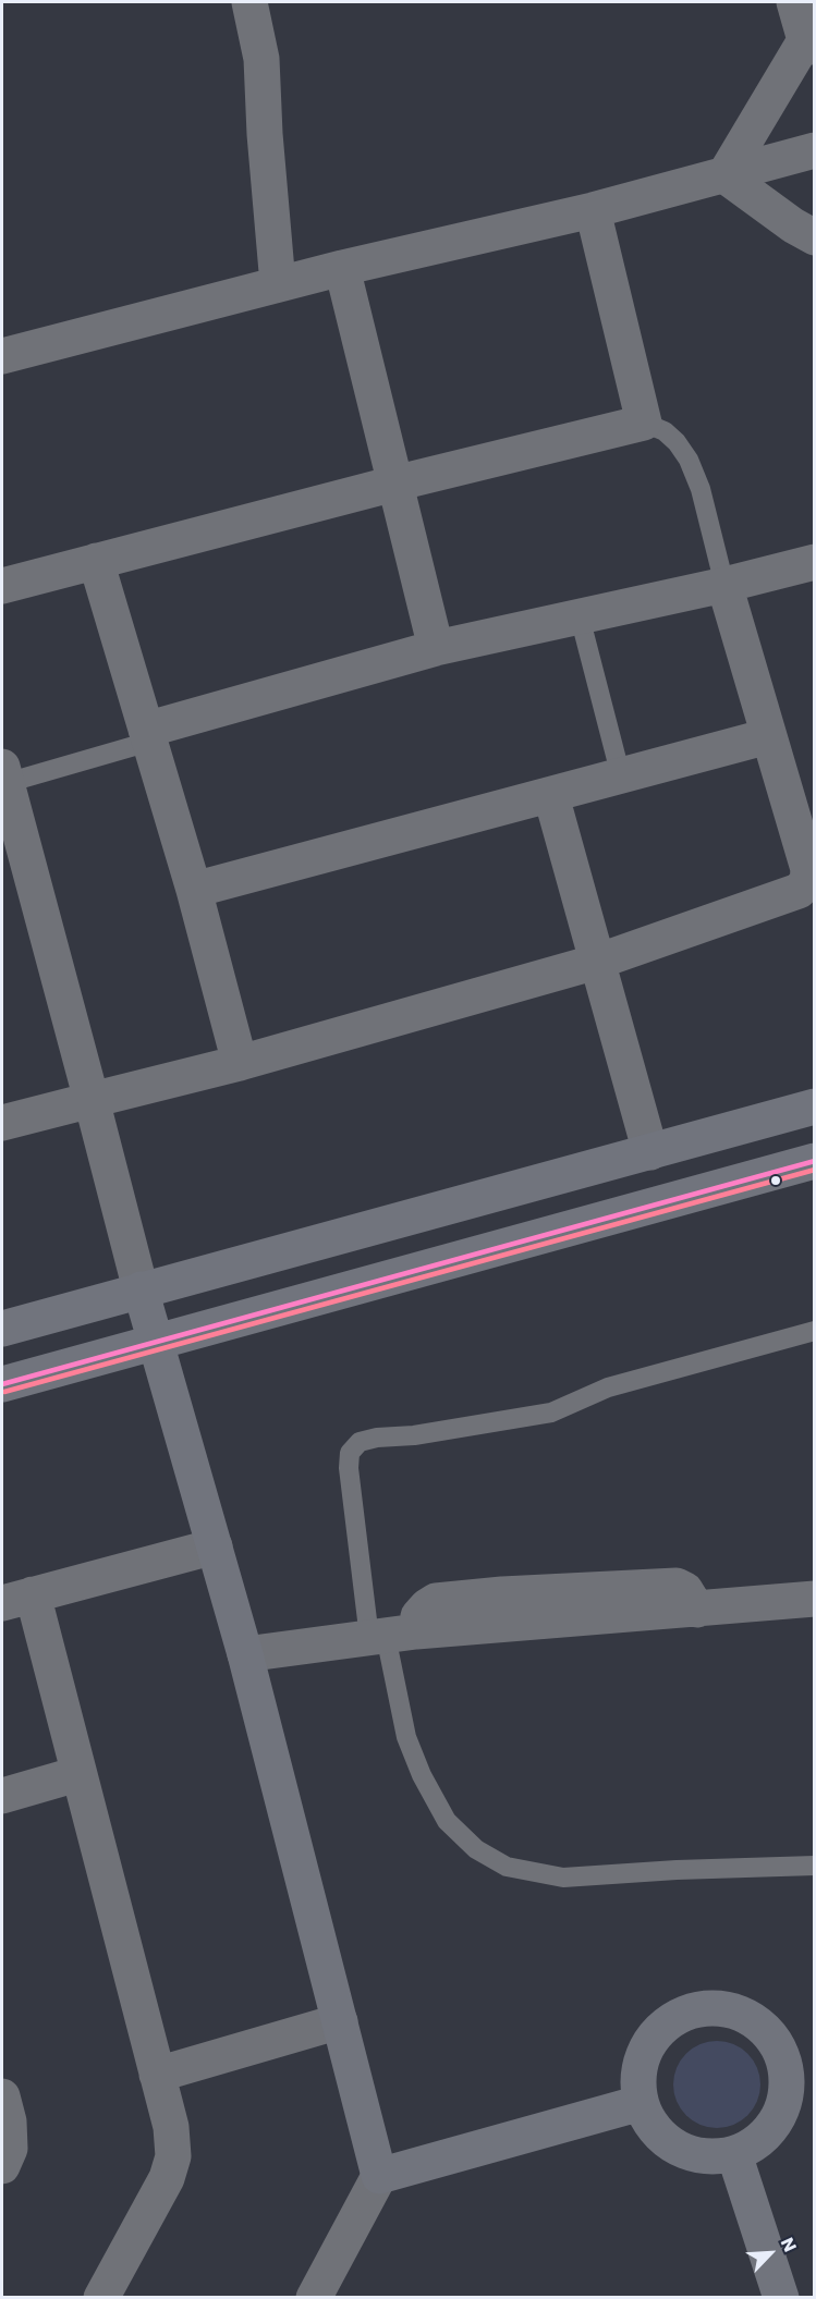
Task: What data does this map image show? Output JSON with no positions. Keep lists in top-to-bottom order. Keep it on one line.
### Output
{"north":"top right"}
